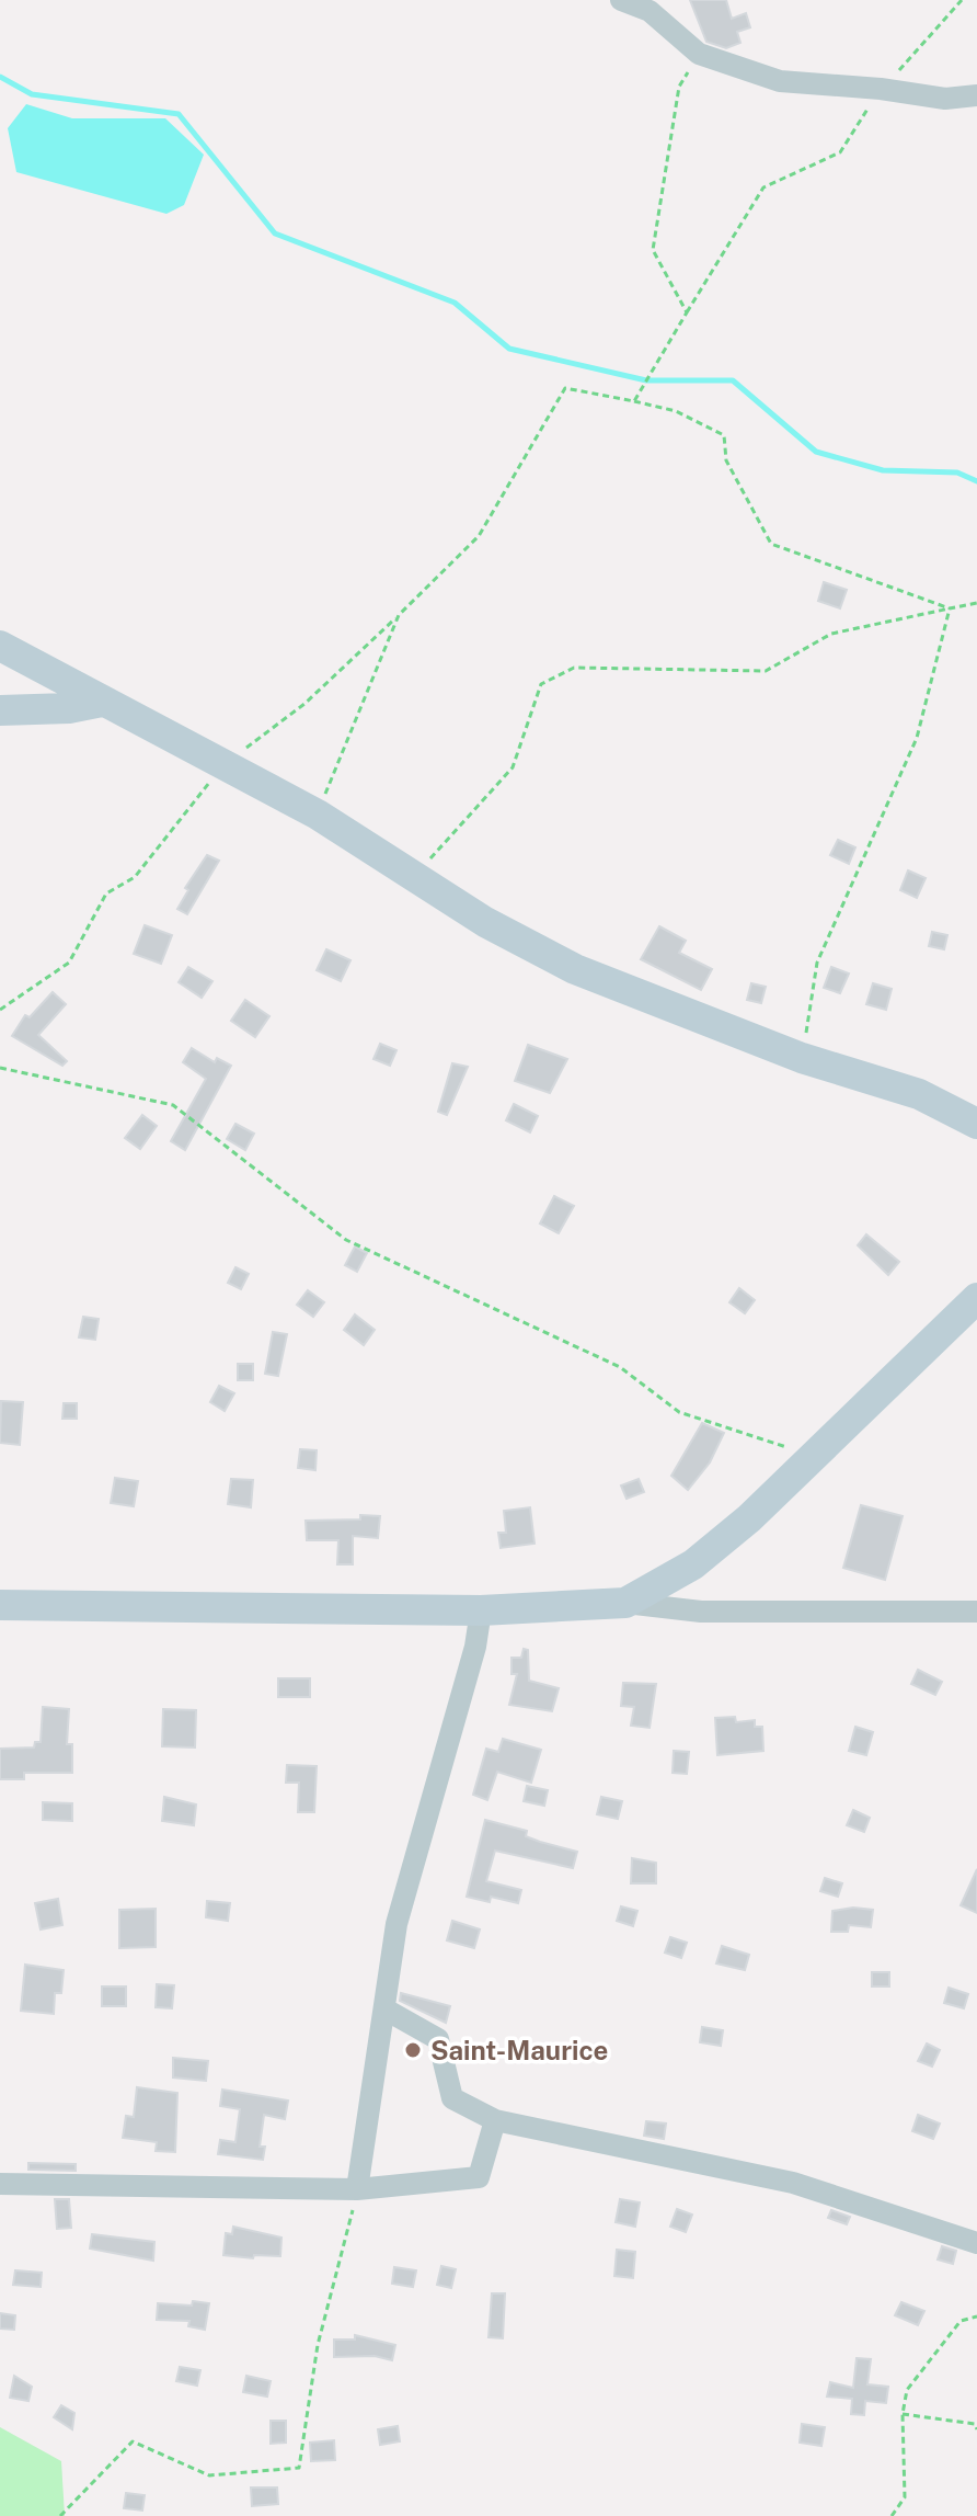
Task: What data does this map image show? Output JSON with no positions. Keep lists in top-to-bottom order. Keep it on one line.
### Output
{"places":["Saint-Maurice"]}
